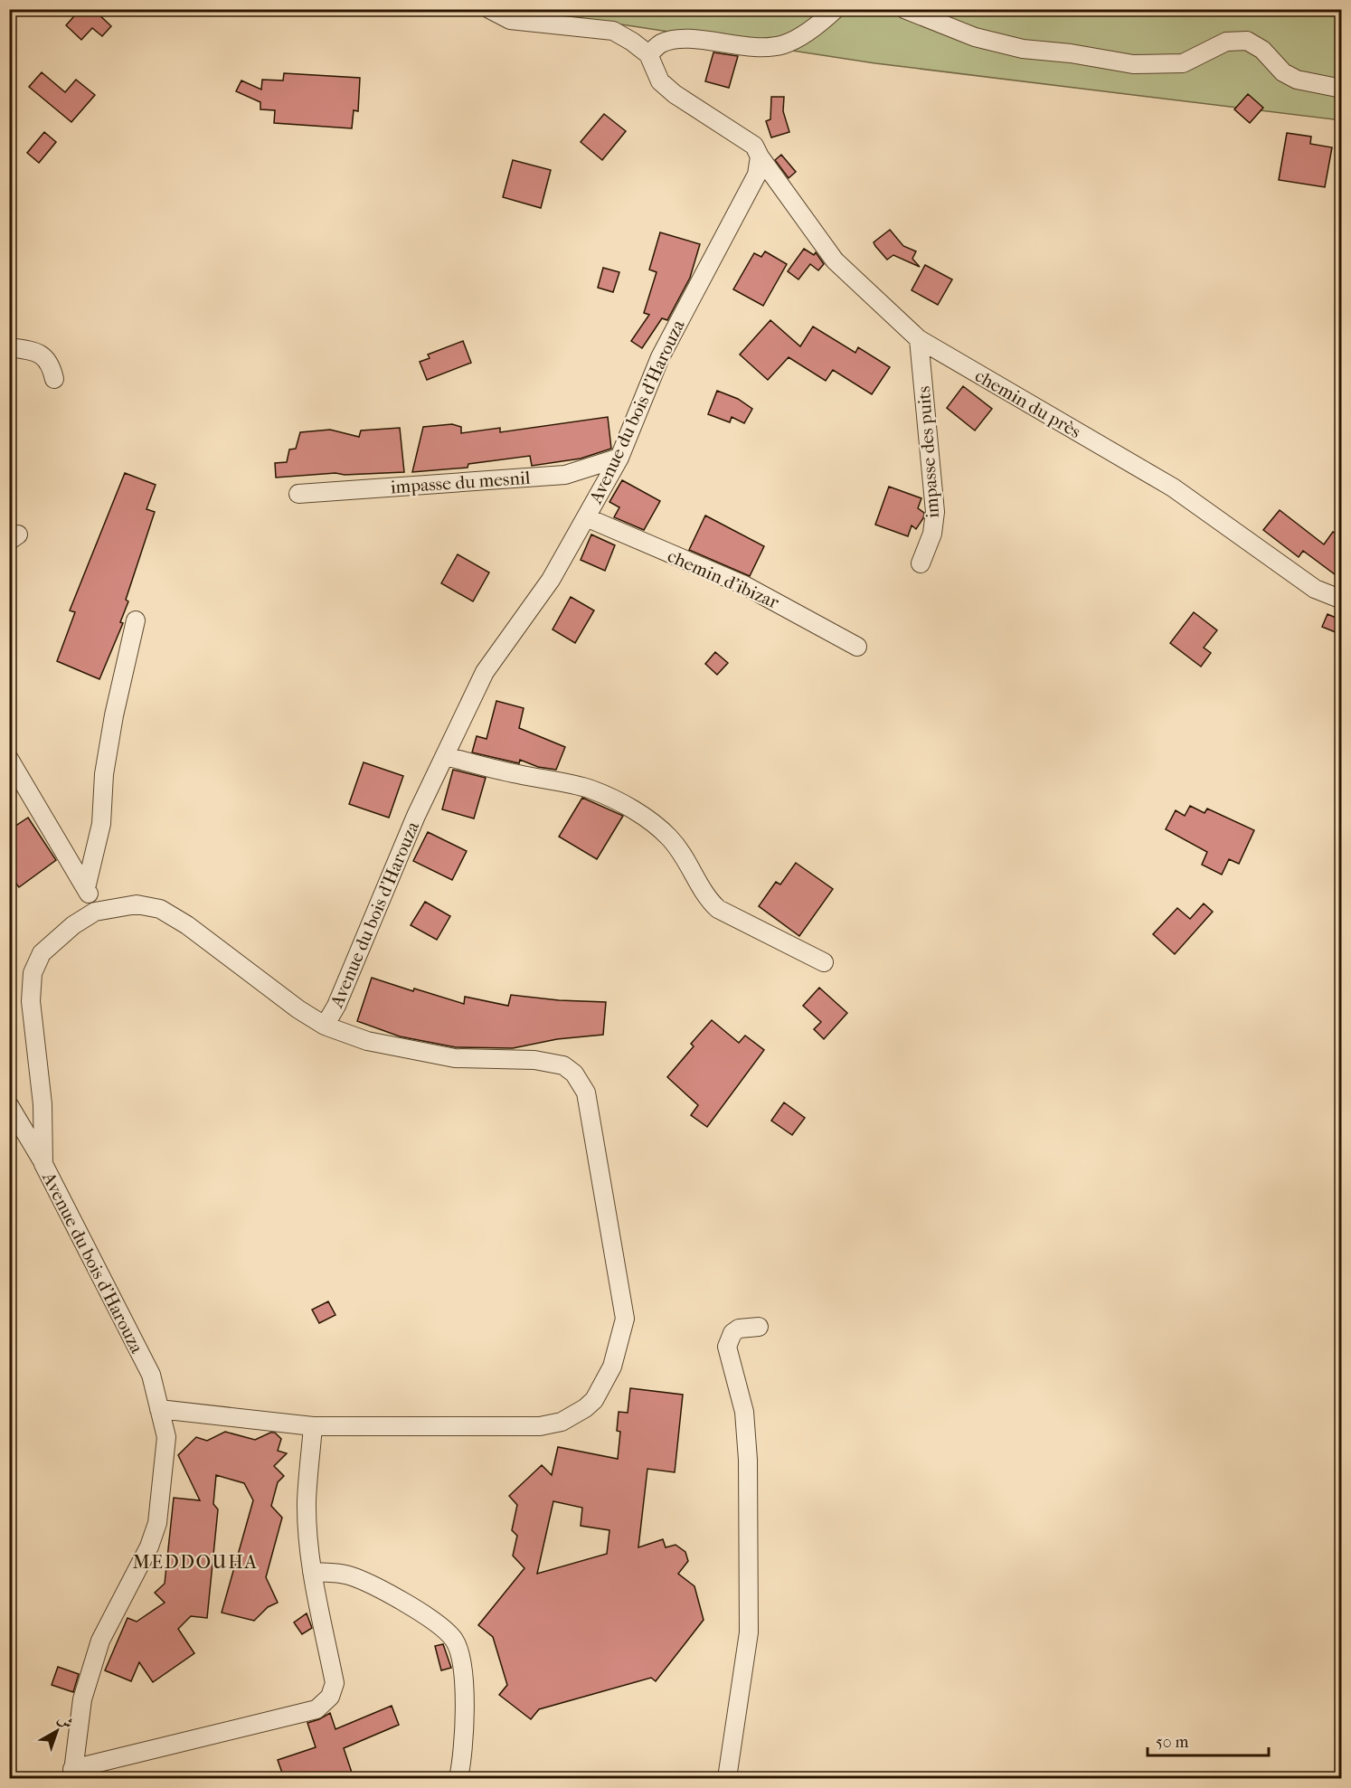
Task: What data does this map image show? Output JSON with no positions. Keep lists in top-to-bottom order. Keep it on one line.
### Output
{"streets":{"street":["chemin du près","Avenue du bois d'Harouza","impasse des puits","impasse du mesnil","chemin d'ibizar"]},"crossings":[["chemin du près","Avenue du bois d'Harouza"],["chemin du près","impasse des puits"],["Avenue du bois d'Harouza","impasse du mesnil"],["Avenue du bois d'Harouza","chemin d'ibizar"]],"districts":["MEDDOUHA"],"scale_bar":"50 m","north":"top right"}
